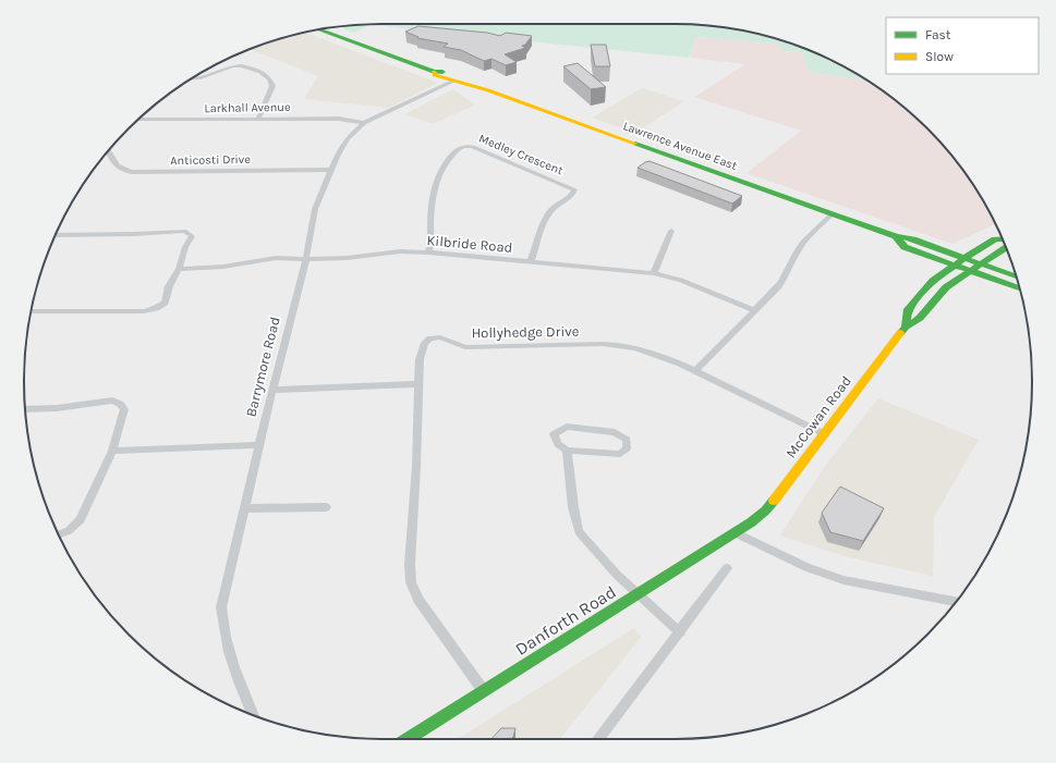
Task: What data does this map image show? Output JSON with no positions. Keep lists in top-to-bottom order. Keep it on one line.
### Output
{"streets":{"main road":["Lawrence Avenue East","McCowan Road","Danforth Road"],"street":["Larkhall Avenue","Medley Crescent","Anticosti Drive","Kilbride Road","Hollyhedge Drive","Barrymore Road"]},"crossings":[["Larkhall Avenue","Barrymore Road"],["Lawrence Avenue East","Barrymore Road"],["Lawrence Avenue East","McCowan Road"],["Medley Crescent","Kilbride Road"],["Anticosti Drive","Barrymore Road"],["Kilbride Road","Barrymore Road"],["Hollyhedge Drive","McCowan Road"],["Hollyhedge Drive","Danforth Road"],["McCowan Road","Danforth Road"]],"legend":["Fast","Slow"]}
